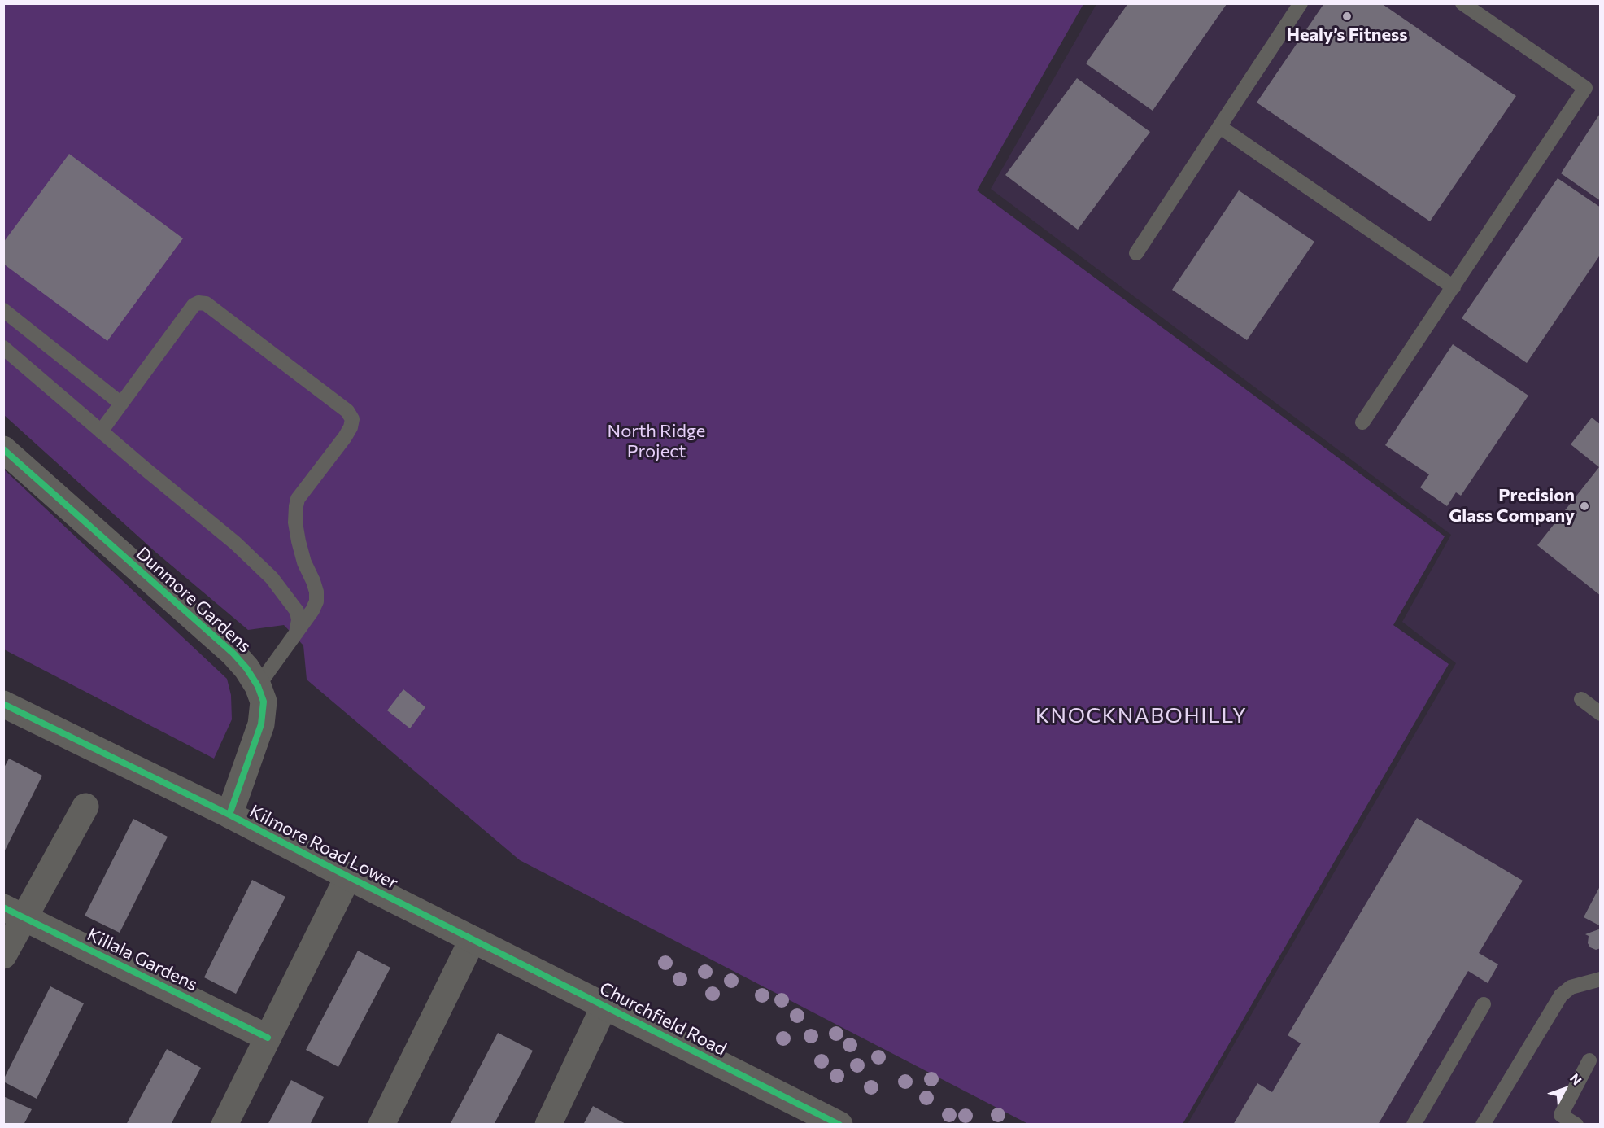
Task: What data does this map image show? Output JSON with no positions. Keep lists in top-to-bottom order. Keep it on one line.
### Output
{"streets":{"street":["Dunmore Gardens","Kilmore Road Lower","Killala Gardens","Churchfield Road"]},"crossings":[["Dunmore Gardens","Kilmore Road Lower"],["Kilmore Road Lower","Churchfield Road"]],"districts":["KNOCKNABOHILLY"],"parks":["North Ridge Project"],"places":["Healy’s Fitness","Precision Glass Company"],"north":"top right"}
